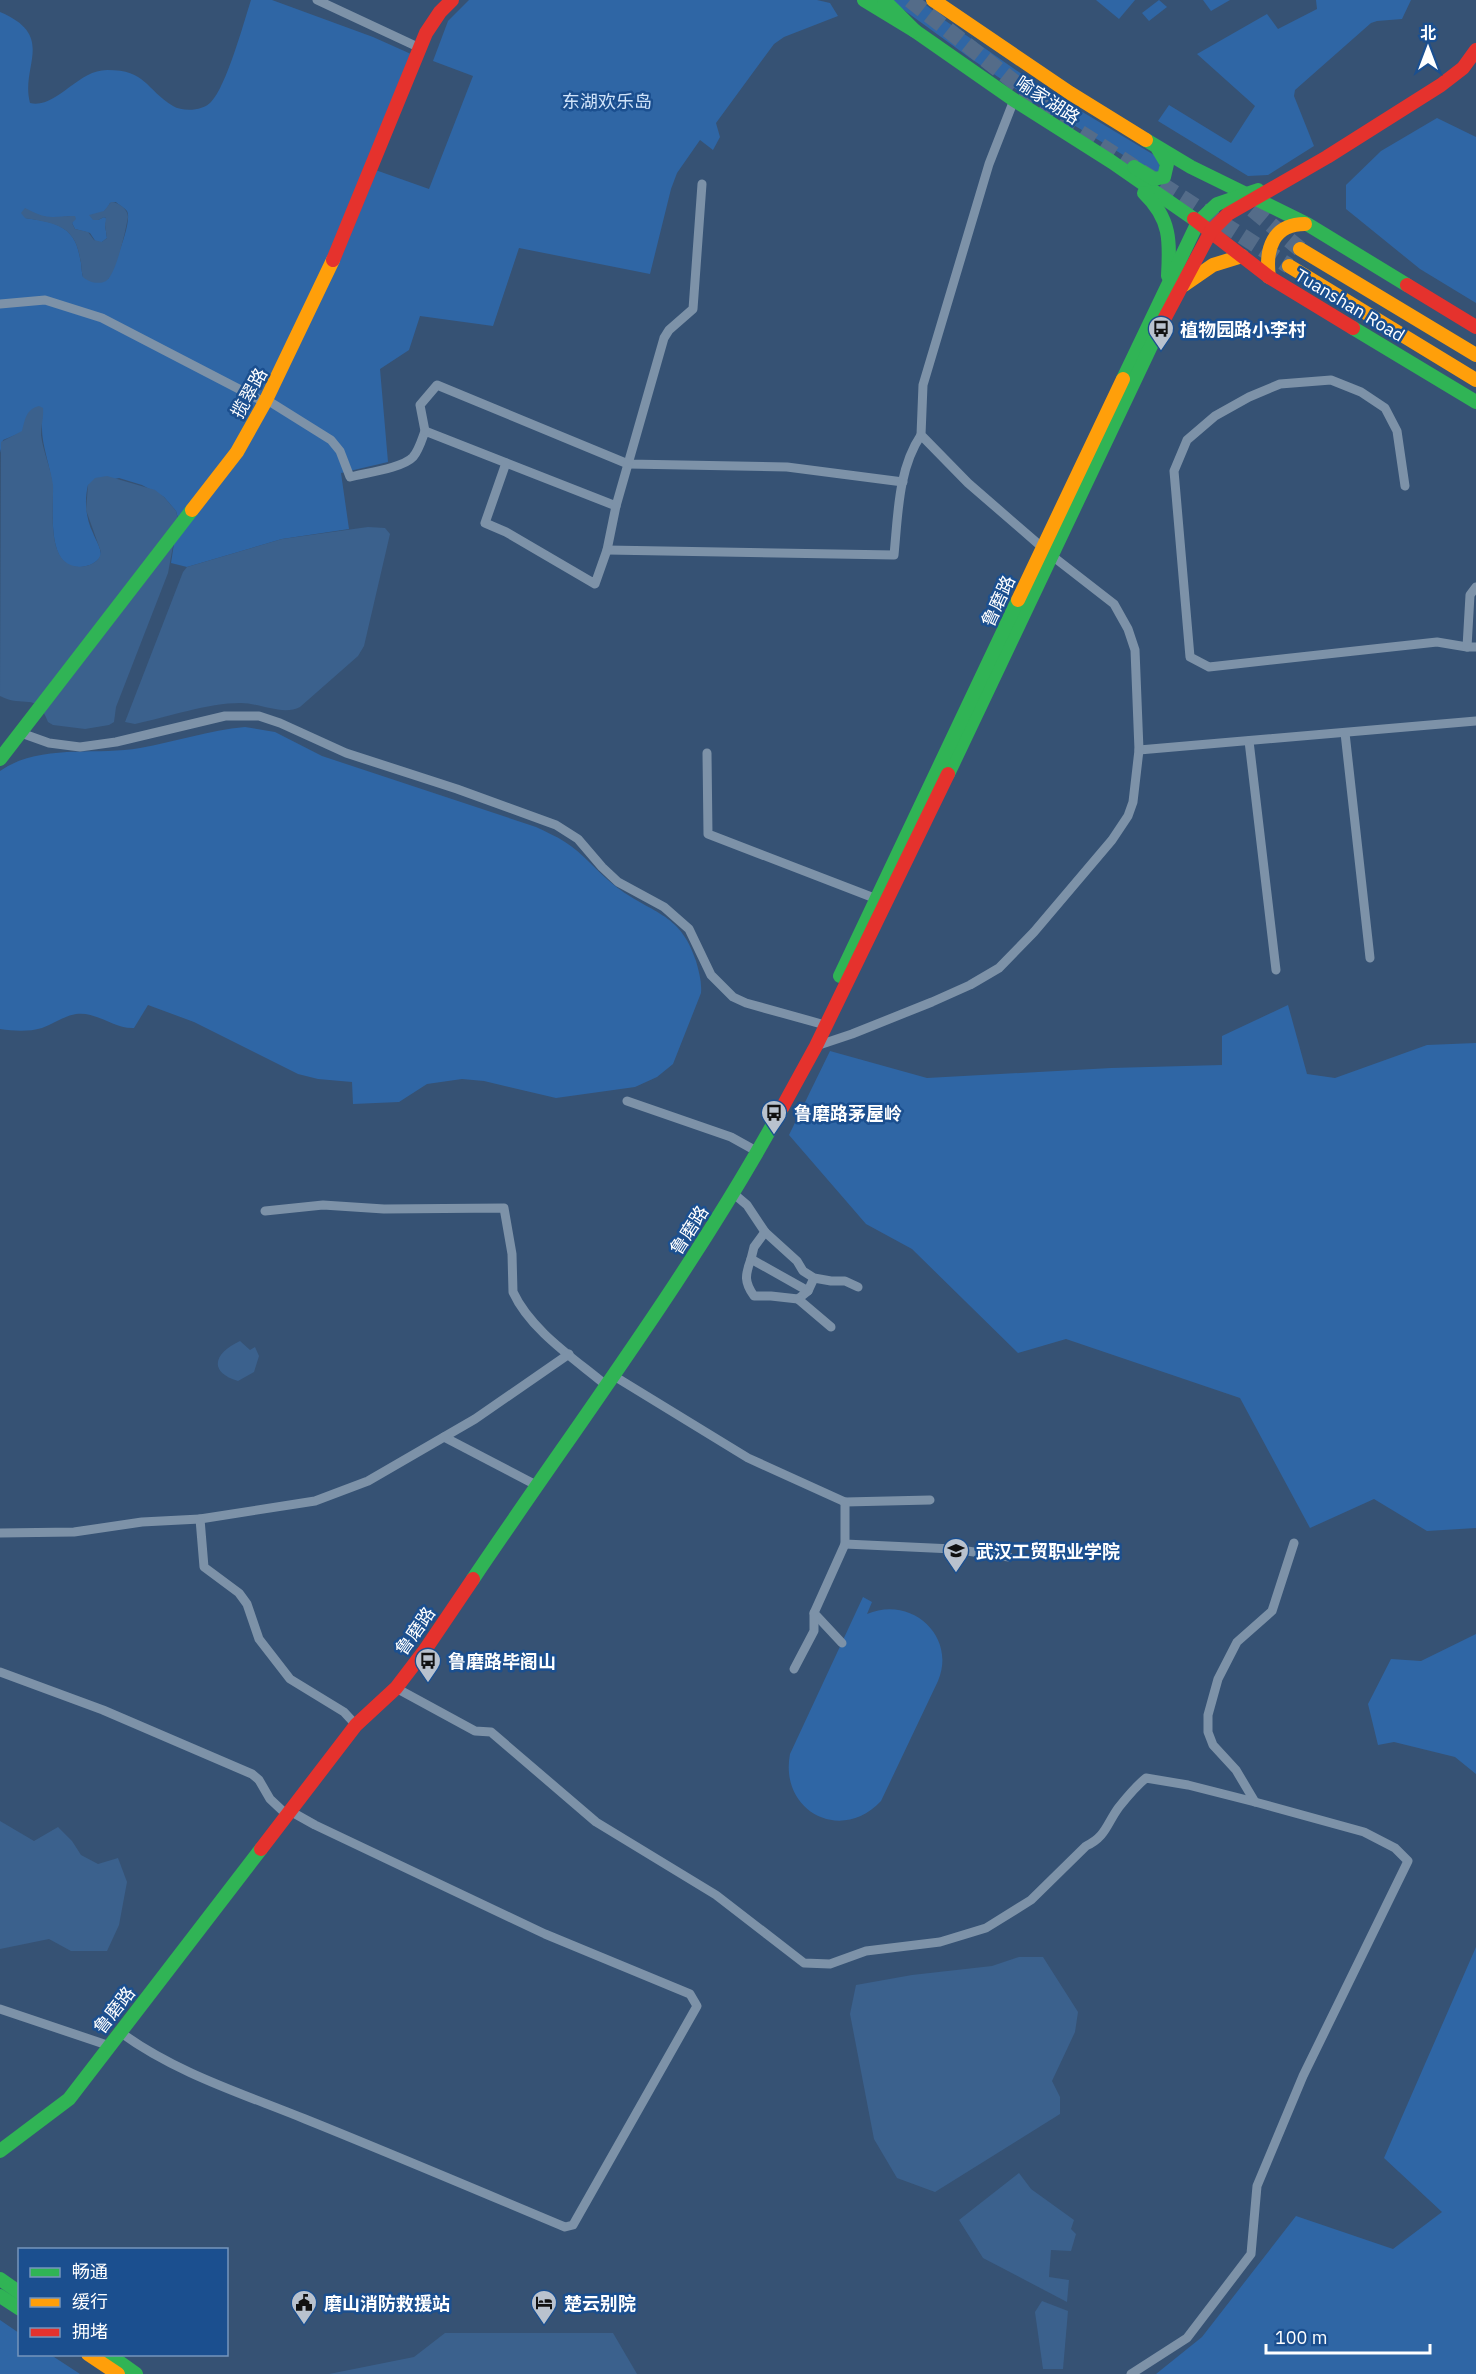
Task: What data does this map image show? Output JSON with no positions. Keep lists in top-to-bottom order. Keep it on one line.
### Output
{"streets":{"main road":["喻家湖路","Tuanshan Road","揽翠路","鲁磨路"]},"crossings":[["喻家湖路","Tuanshan Road"],["喻家湖路","鲁磨路"],["Tuanshan Road","鲁磨路"]],"parks":["东湖欢乐岛"],"places":{"bus stop":["植物园路小李村","鲁磨路茅屋岭","鲁磨路毕阁山"],"school or university":["武汉工贸职业学院"],"public building":["磨山消防救援站"],"hotel":["楚云别院"]},"legend":["畅通","缓行","拥堵"],"scale_bar":"100 m","north":"top"}
